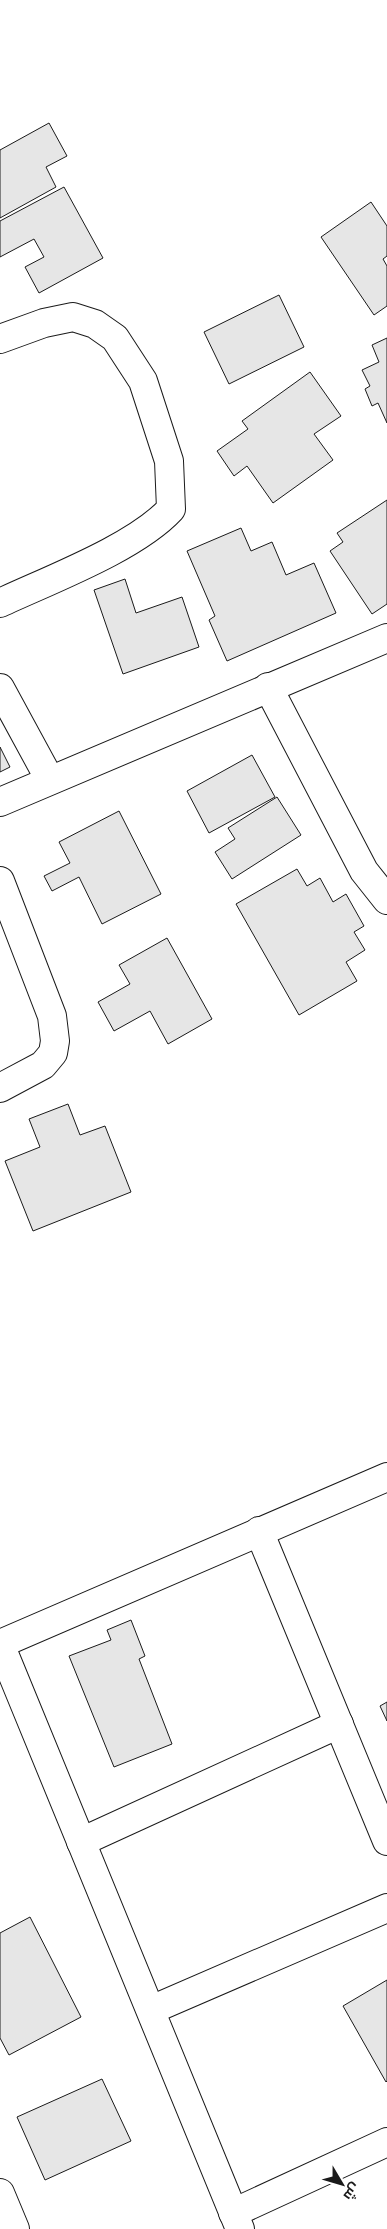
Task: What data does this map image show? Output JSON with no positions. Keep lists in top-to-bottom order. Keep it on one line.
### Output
{"north":"bottom right"}
